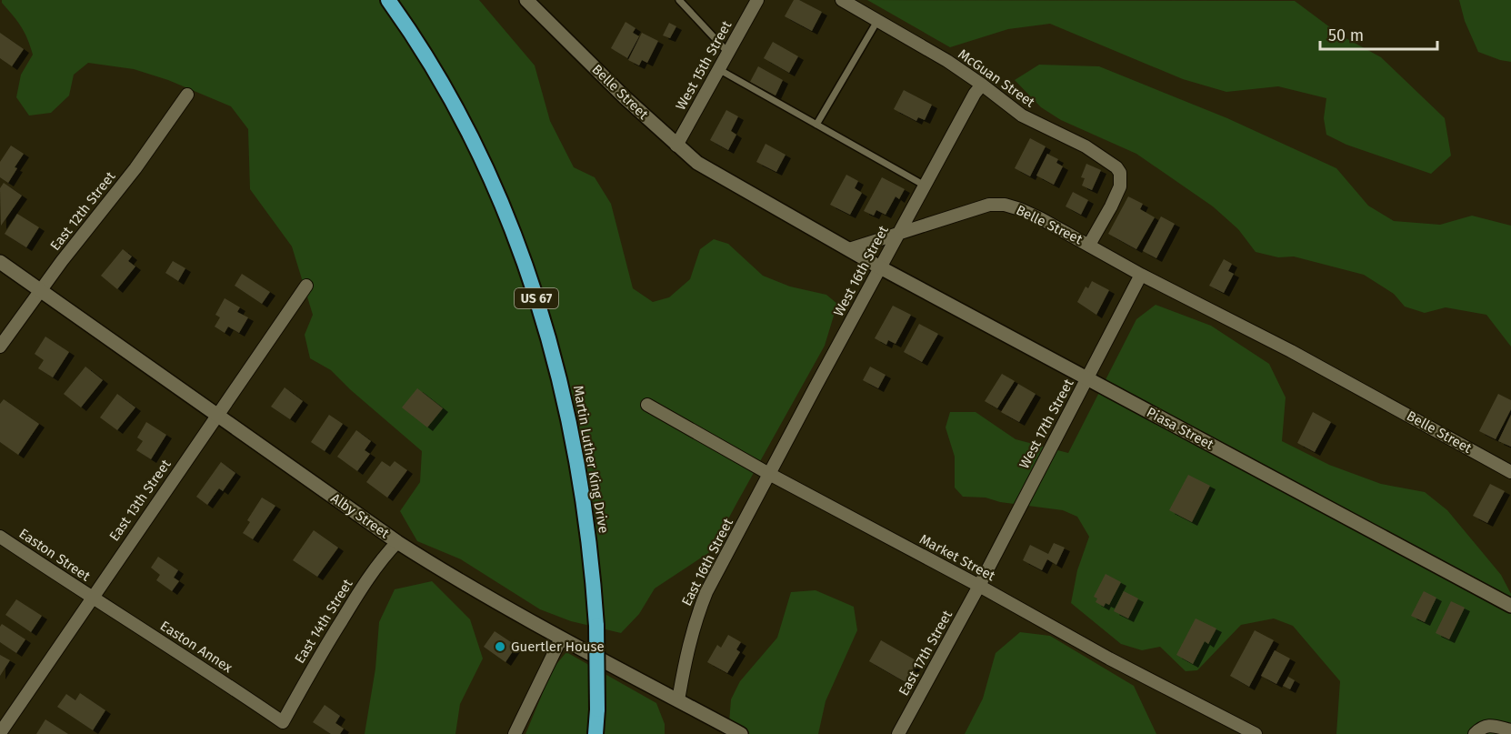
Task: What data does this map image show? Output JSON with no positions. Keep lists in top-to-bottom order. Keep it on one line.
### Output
{"streets":{"highway":["US 67","Martin Luther King Drive"],"street":["West 15th Street","McGuan Street","Belle Street","East 12th Street","West 16th Street","West 17th Street","Piasa Street","East 13th Street","Alby Street","Easton Street","Market Street","East 16th Street","East 14th Street","Easton Annex","East 17th Street"]},"crossings":[["West 15th Street","Belle Street"],["McGuan Street","Belle Street"],["McGuan Street","West 16th Street"],["Belle Street","West 16th Street"],["Belle Street","West 17th Street"],["Belle Street","Piasa Street"],["East 12th Street","Alby Street"],["West 16th Street","Piasa Street"],["West 16th Street","Market Street"],["West 16th Street","East 16th Street"],["West 17th Street","Piasa Street"],["West 17th Street","Market Street"],["West 17th Street","East 17th Street"],["East 13th Street","Alby Street"],["East 13th Street","Easton Street"],["East 13th Street","Easton Annex"],["Alby Street","East 16th Street"],["Alby Street","East 14th Street"],["Easton Street","Easton Annex"],["Market Street","East 16th Street"],["Market Street","East 17th Street"],["East 14th Street","Easton Annex"]],"places":["Guertler House"],"scale_bar":"50 m"}
